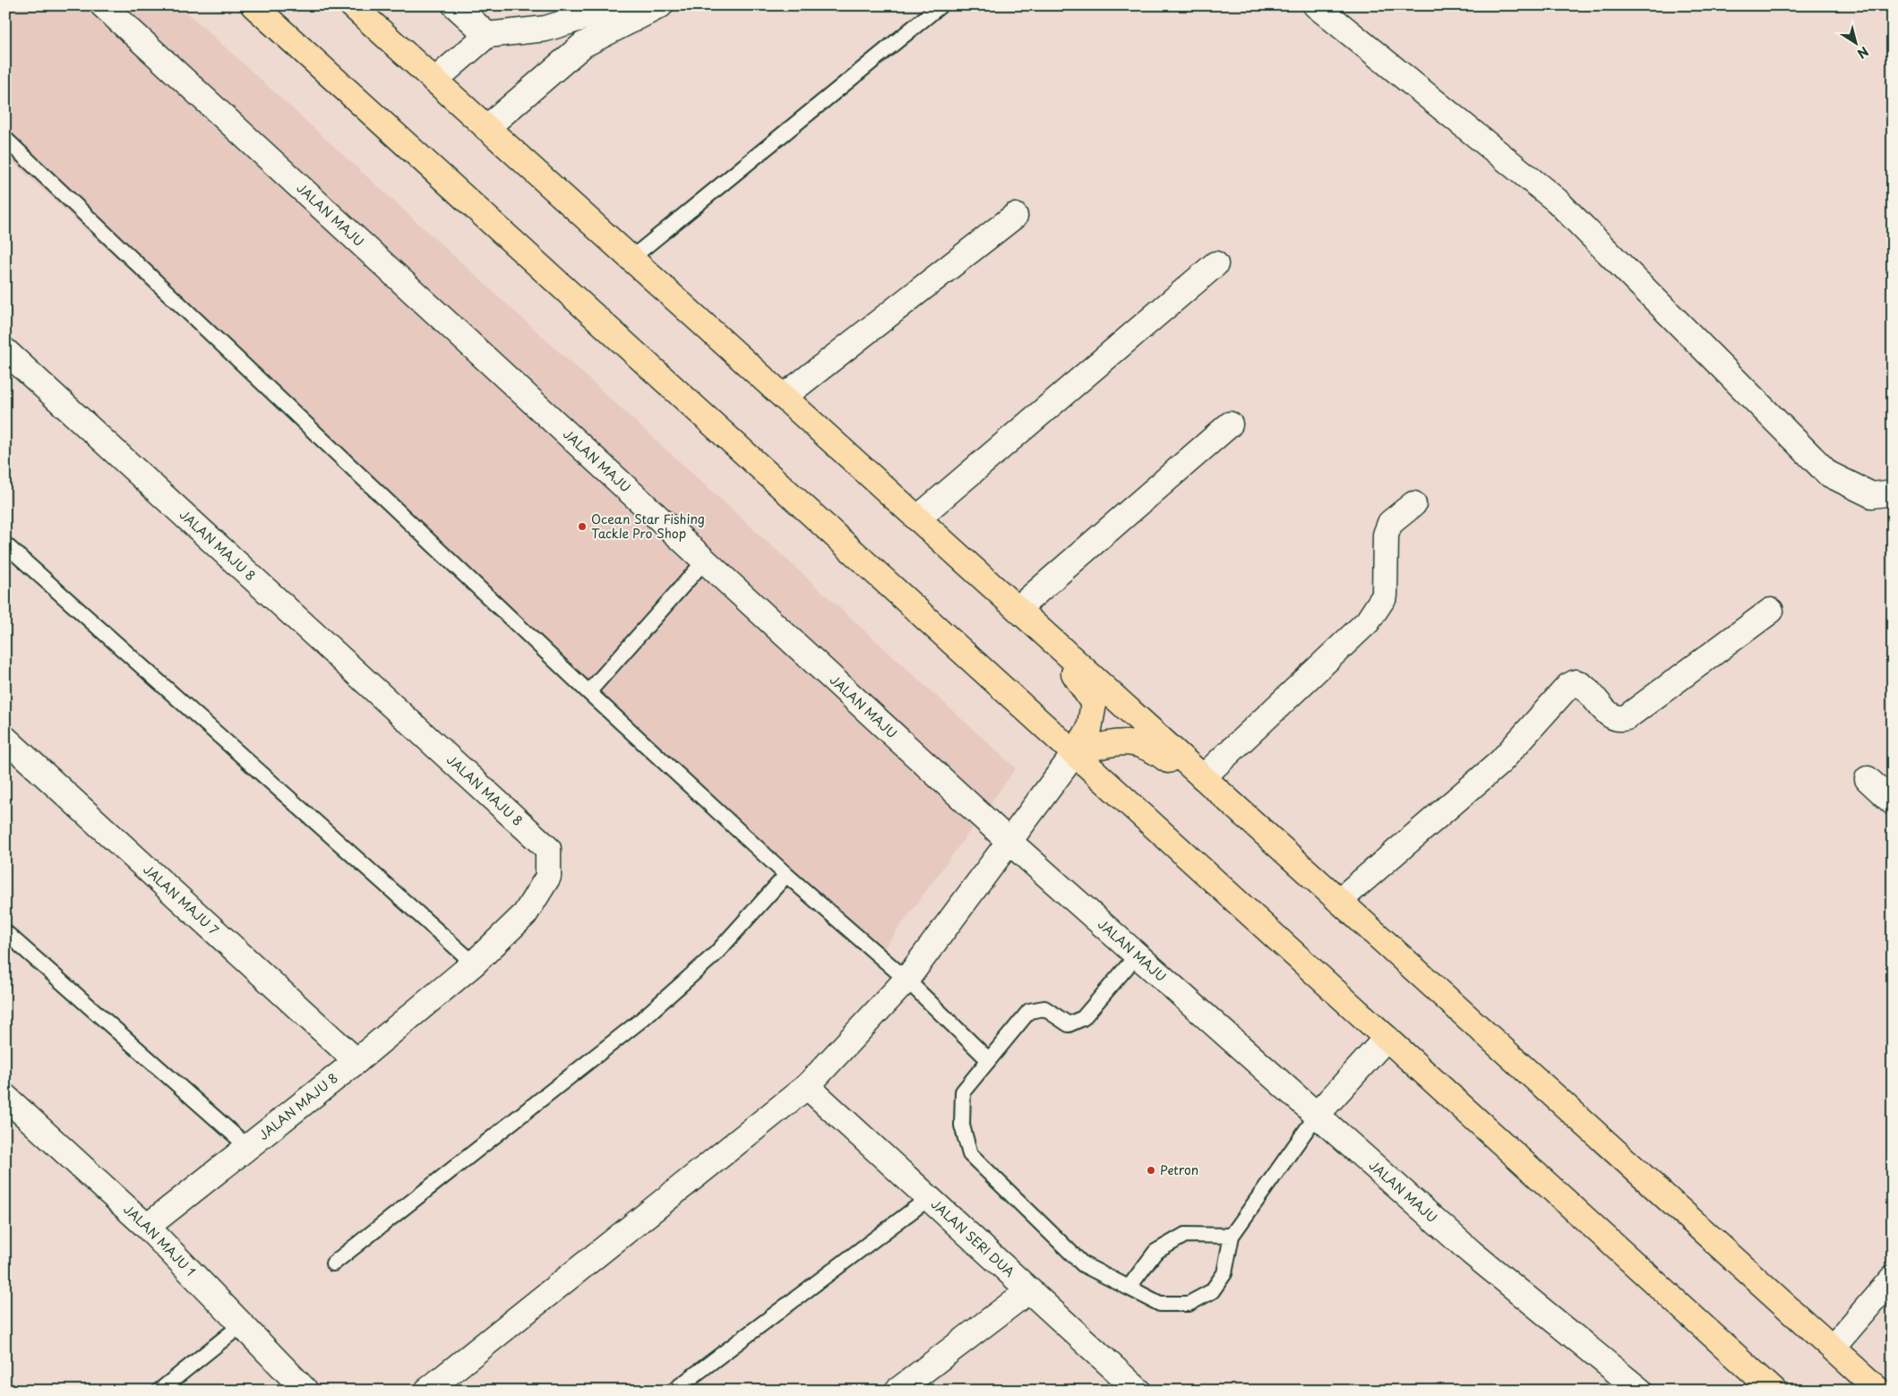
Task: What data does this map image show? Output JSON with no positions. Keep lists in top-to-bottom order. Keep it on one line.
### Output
{"streets":{"street":["JALAN MAJU","JALAN MAJU 8","JALAN MAJU 7","JALAN SERI DUA","JALAN MAJU 1"]},"crossings":[["JALAN MAJU 8","JALAN MAJU 7"],["JALAN MAJU 8","JALAN MAJU 1"]],"places":["Ocean Star Fishing Tackle Pro Shop","Petron"],"north":"bottom right"}
